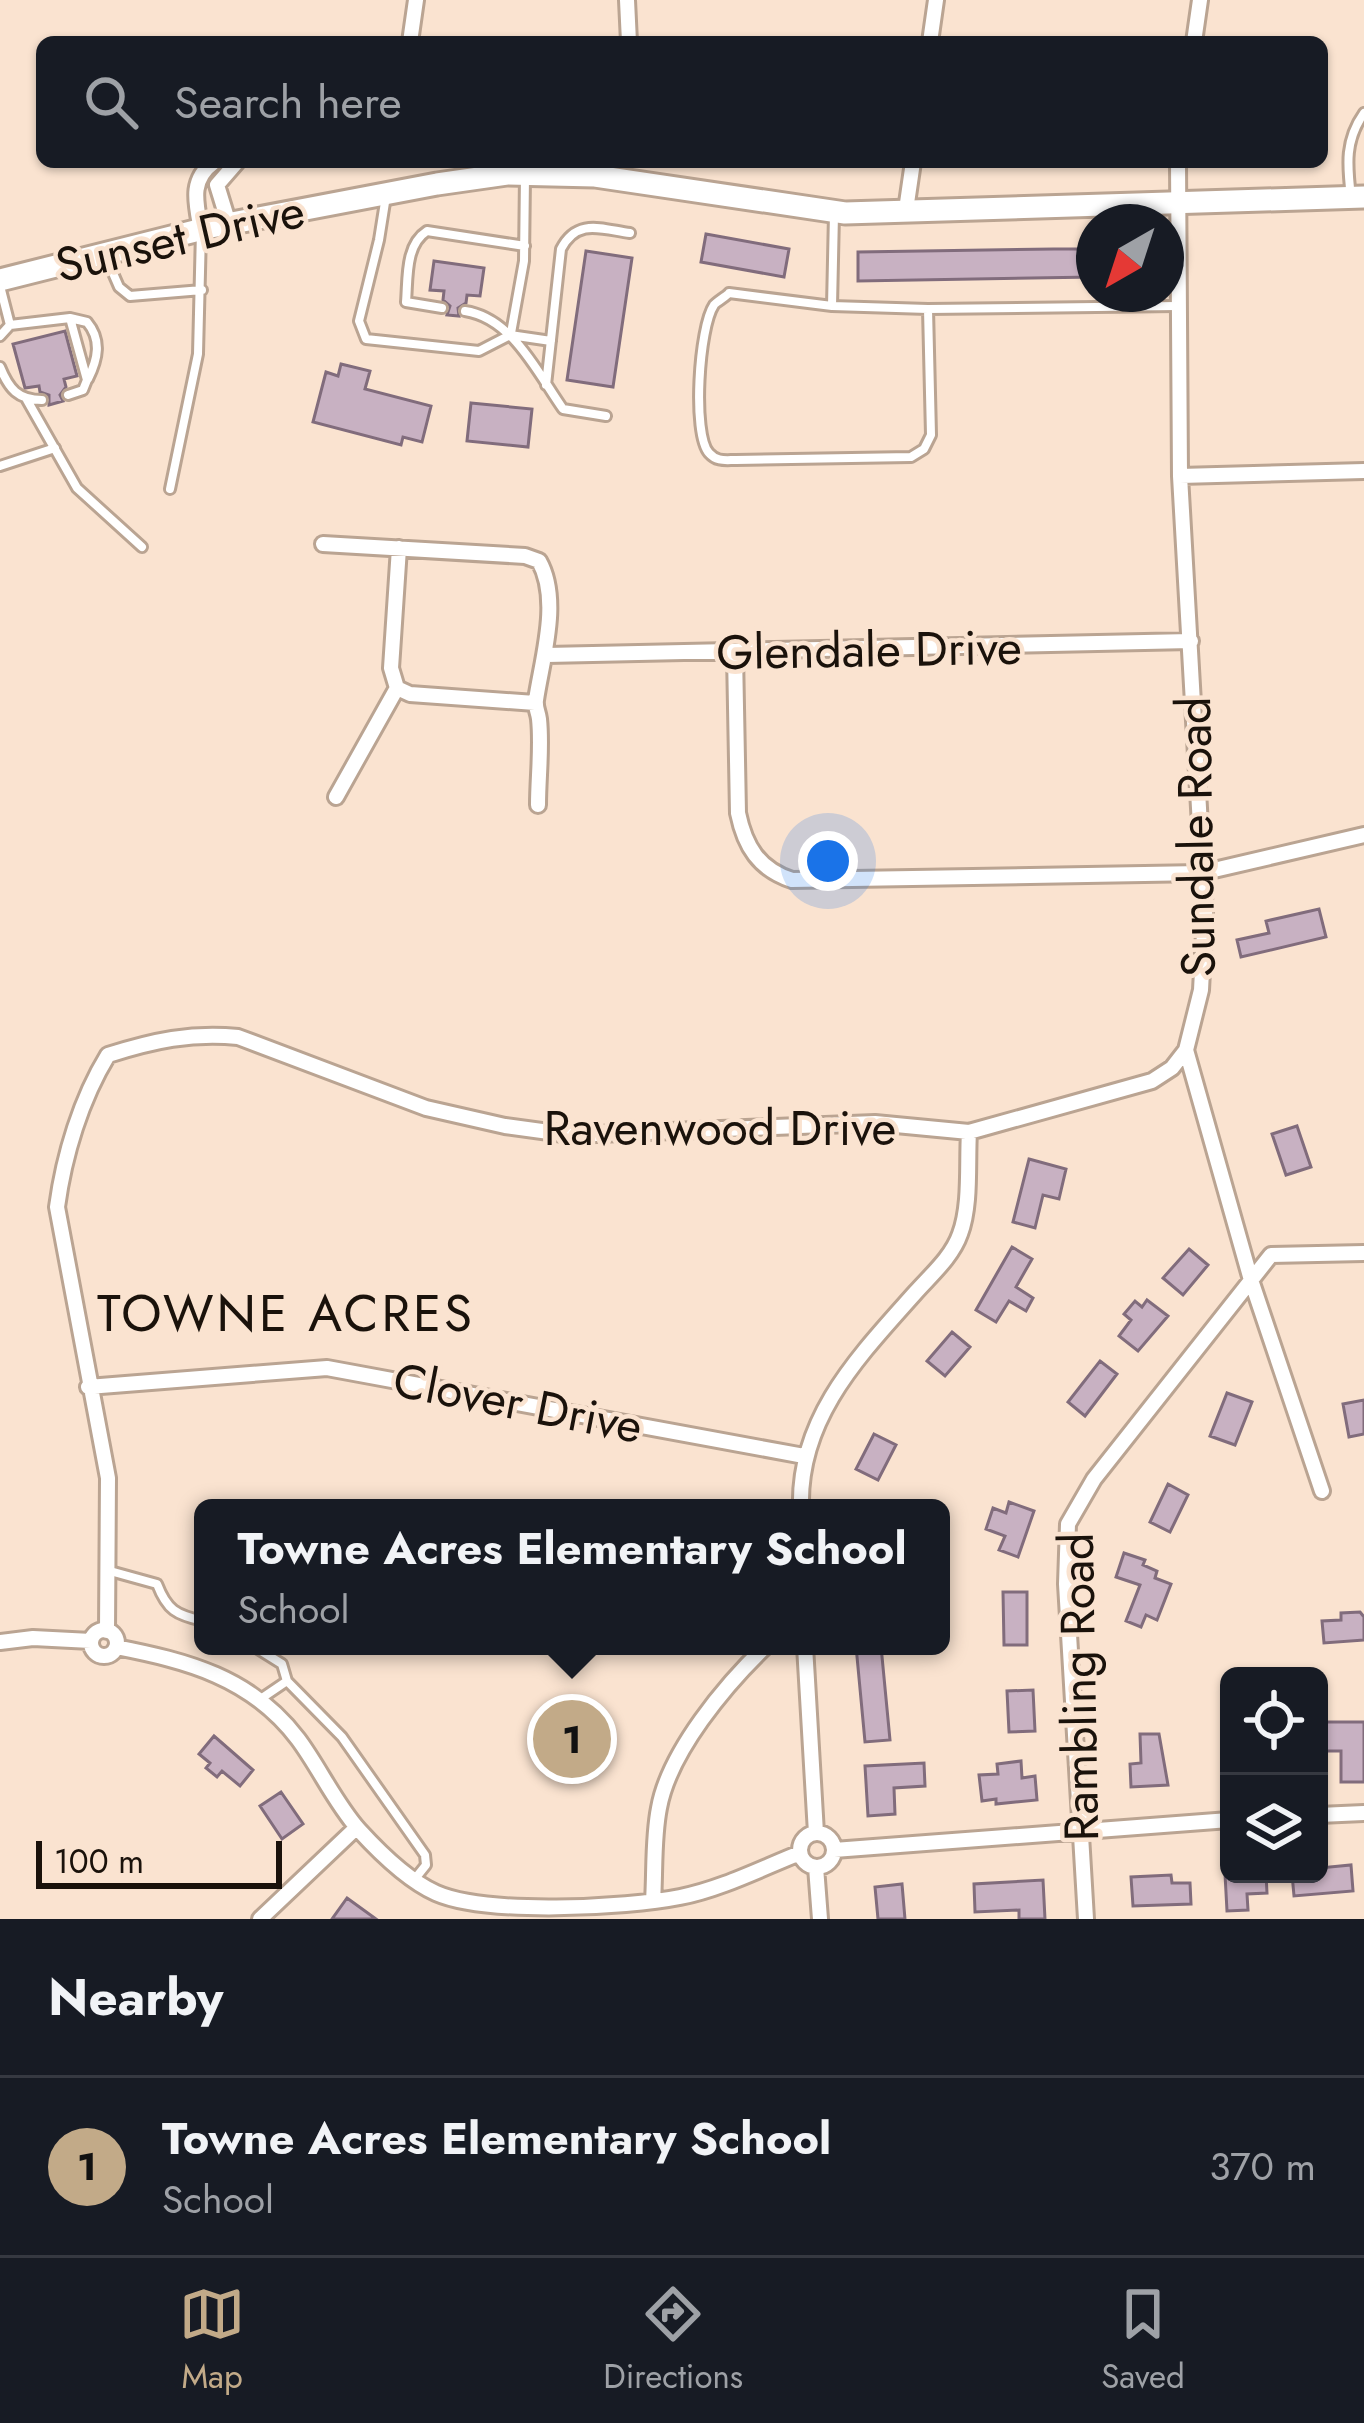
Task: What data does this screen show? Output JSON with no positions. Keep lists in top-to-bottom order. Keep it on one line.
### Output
{"streets":{"main road":["Sunset Drive"],"street":["Glendale Drive","Sundale Road","Ravenwood Drive","Clover Drive","Rambling Road"]},"crossings":[["Sunset Drive","Sundale Road"],["Glendale Drive","Sundale Road"],["Sundale Road","Ravenwood Drive"],["Ravenwood Drive","Clover Drive"]],"districts":["TOWNE ACRES"],"scale_bar":"100 m","north":"bottom left","page":{"search":"Search here","popup":["Towne Acres Elementary School","School"],"pins":"1","scale":"100 m","heading":"Nearby","list":[{"mark":"1","name":"Towne Acres Elementary School","note":"School","value":"370 m"}],"nav":["Map","Directions","Saved"]}}
